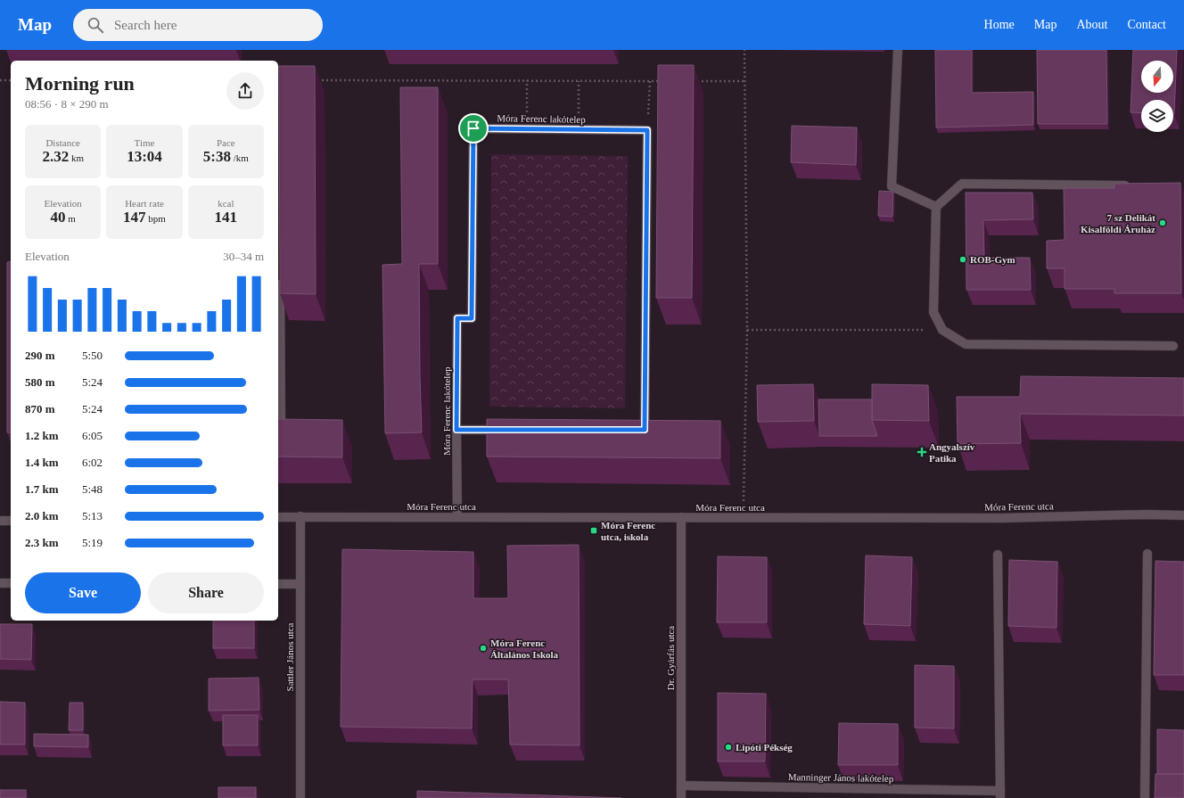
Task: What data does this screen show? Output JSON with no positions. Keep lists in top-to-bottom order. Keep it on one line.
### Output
{"streets":{"street":["Móra Ferenc lakótelep","Móra Ferenc utca","Sattler János utca","Dr. Gyárfás utca","Manninger János lakótelep"]},"crossings":[["Móra Ferenc lakótelep","Móra Ferenc utca"],["Móra Ferenc utca","Sattler János utca"],["Móra Ferenc utca","Dr. Gyárfás utca"],["Dr. Gyárfás utca","Manninger János lakótelep"]],"places":{"other":["7 sz Delikát Kisalföldi Áruház","ROB-Gym","Móra Ferenc Általános Iskola","Lipóti Pékség"],"health":["Angyalszív Patika"],"transit":["Móra Ferenc utca, iskola"]},"north":"bottom","page":{"header":"Map","search":"Search here","nav":["Home","Map","About","Contact"],"heading":["Morning run","08:56 · 8 × 290 m"],"stats":[["Distance","2.32 km"],["Time","13:04"],["Pace","5:38 /km"],["Elevation","40 m"],["Heart rate","147 bpm"],["kcal","141"]],"chart":["Elevation","30–34 m"],"list":[{"name":"290 m","note":"5:50"},{"name":"580 m","note":"5:24"},{"name":"870 m","note":"5:24"},{"name":"1.2 km","note":"6:05"},{"name":"1.4 km","note":"6:02"},{"name":"1.7 km","note":"5:48"},{"name":"2.0 km","note":"5:13"},{"name":"2.3 km","note":"5:19"}],"buttons":["Save","Share"]}}
